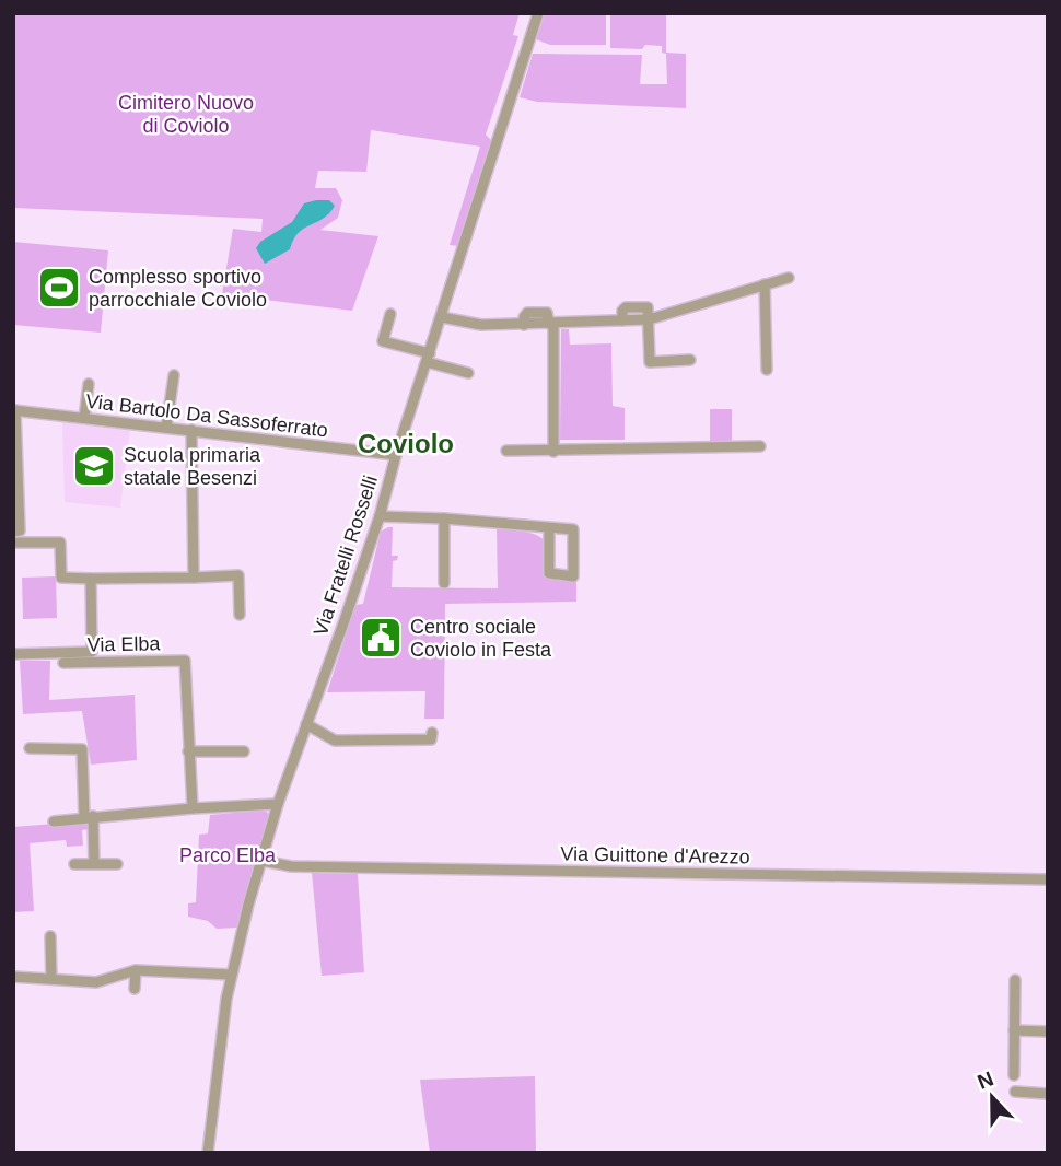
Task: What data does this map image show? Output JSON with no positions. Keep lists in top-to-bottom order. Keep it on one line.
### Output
{"streets":{"street":["Via Bartolo Da Sassoferrato","Via Fratelli Rosselli","Via Elba","Via Guittone d'Arezzo"]},"crossings":[["Via Bartolo Da Sassoferrato","Via Fratelli Rosselli"],["Via Fratelli Rosselli","Via Guittone d'Arezzo"]],"districts":["Coviolo"],"parks":["Cimitero Nuovo di Coviolo","Parco Elba"],"places":{"sports":["Complesso sportivo parrocchiale Coviolo"],"school or university":["Scuola primaria statale Besenzi"],"public building":["Centro sociale Coviolo in Festa"]},"north":"top"}
